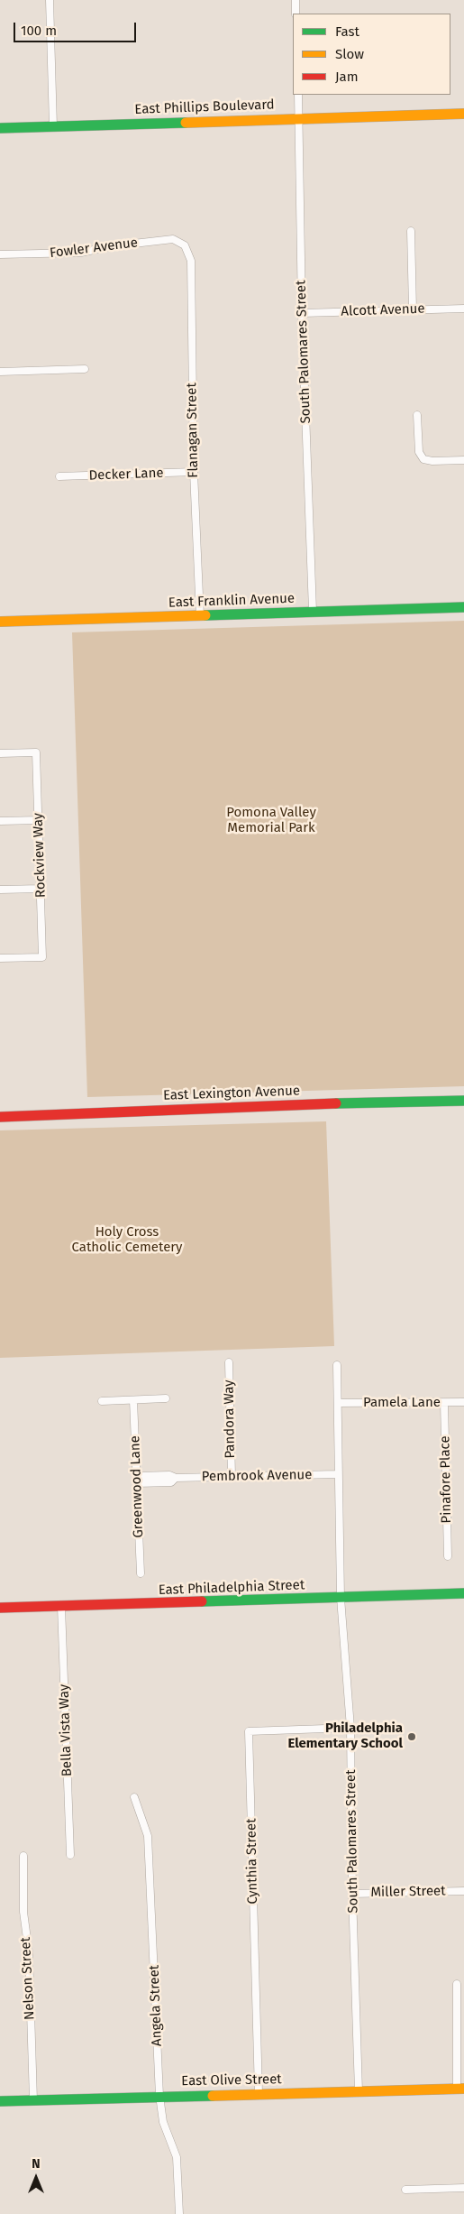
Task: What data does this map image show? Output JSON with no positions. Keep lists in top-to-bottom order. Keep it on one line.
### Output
{"streets":{"street":["East Phillips Boulevard","Fowler Avenue","Alcott Avenue","South Palomares Street","Flanagan Street","Decker Lane","East Franklin Avenue","Rockview Way","East Lexington Avenue","Pamela Lane","Pandora Way","Pembrook Avenue","Pinafore Place","Greenwood Lane","East Philadelphia Street","Bella Vista Way","Cynthia Street","Miller Street","Nelson Street","Angela Street","East Olive Street"]},"crossings":[["East Phillips Boulevard","South Palomares Street"],["Fowler Avenue","Flanagan Street"],["Alcott Avenue","South Palomares Street"],["South Palomares Street","East Franklin Avenue"],["South Palomares Street","Pamela Lane"],["South Palomares Street","Pembrook Avenue"],["South Palomares Street","East Philadelphia Street"],["South Palomares Street","Cynthia Street"],["South Palomares Street","Miller Street"],["South Palomares Street","East Olive Street"],["Flanagan Street","Decker Lane"],["Flanagan Street","East Franklin Avenue"],["Pamela Lane","Pinafore Place"],["Pandora Way","Pembrook Avenue"],["Pembrook Avenue","Greenwood Lane"],["East Philadelphia Street","Bella Vista Way"],["Cynthia Street","East Olive Street"],["Nelson Street","East Olive Street"],["Angela Street","East Olive Street"]],"parks":["Pomona Valley Memorial Park","Holy Cross Catholic Cemetery"],"places":["Philadelphia Elementary School"],"legend":["Fast","Slow","Jam"],"scale_bar":"100 m","north":"top"}
